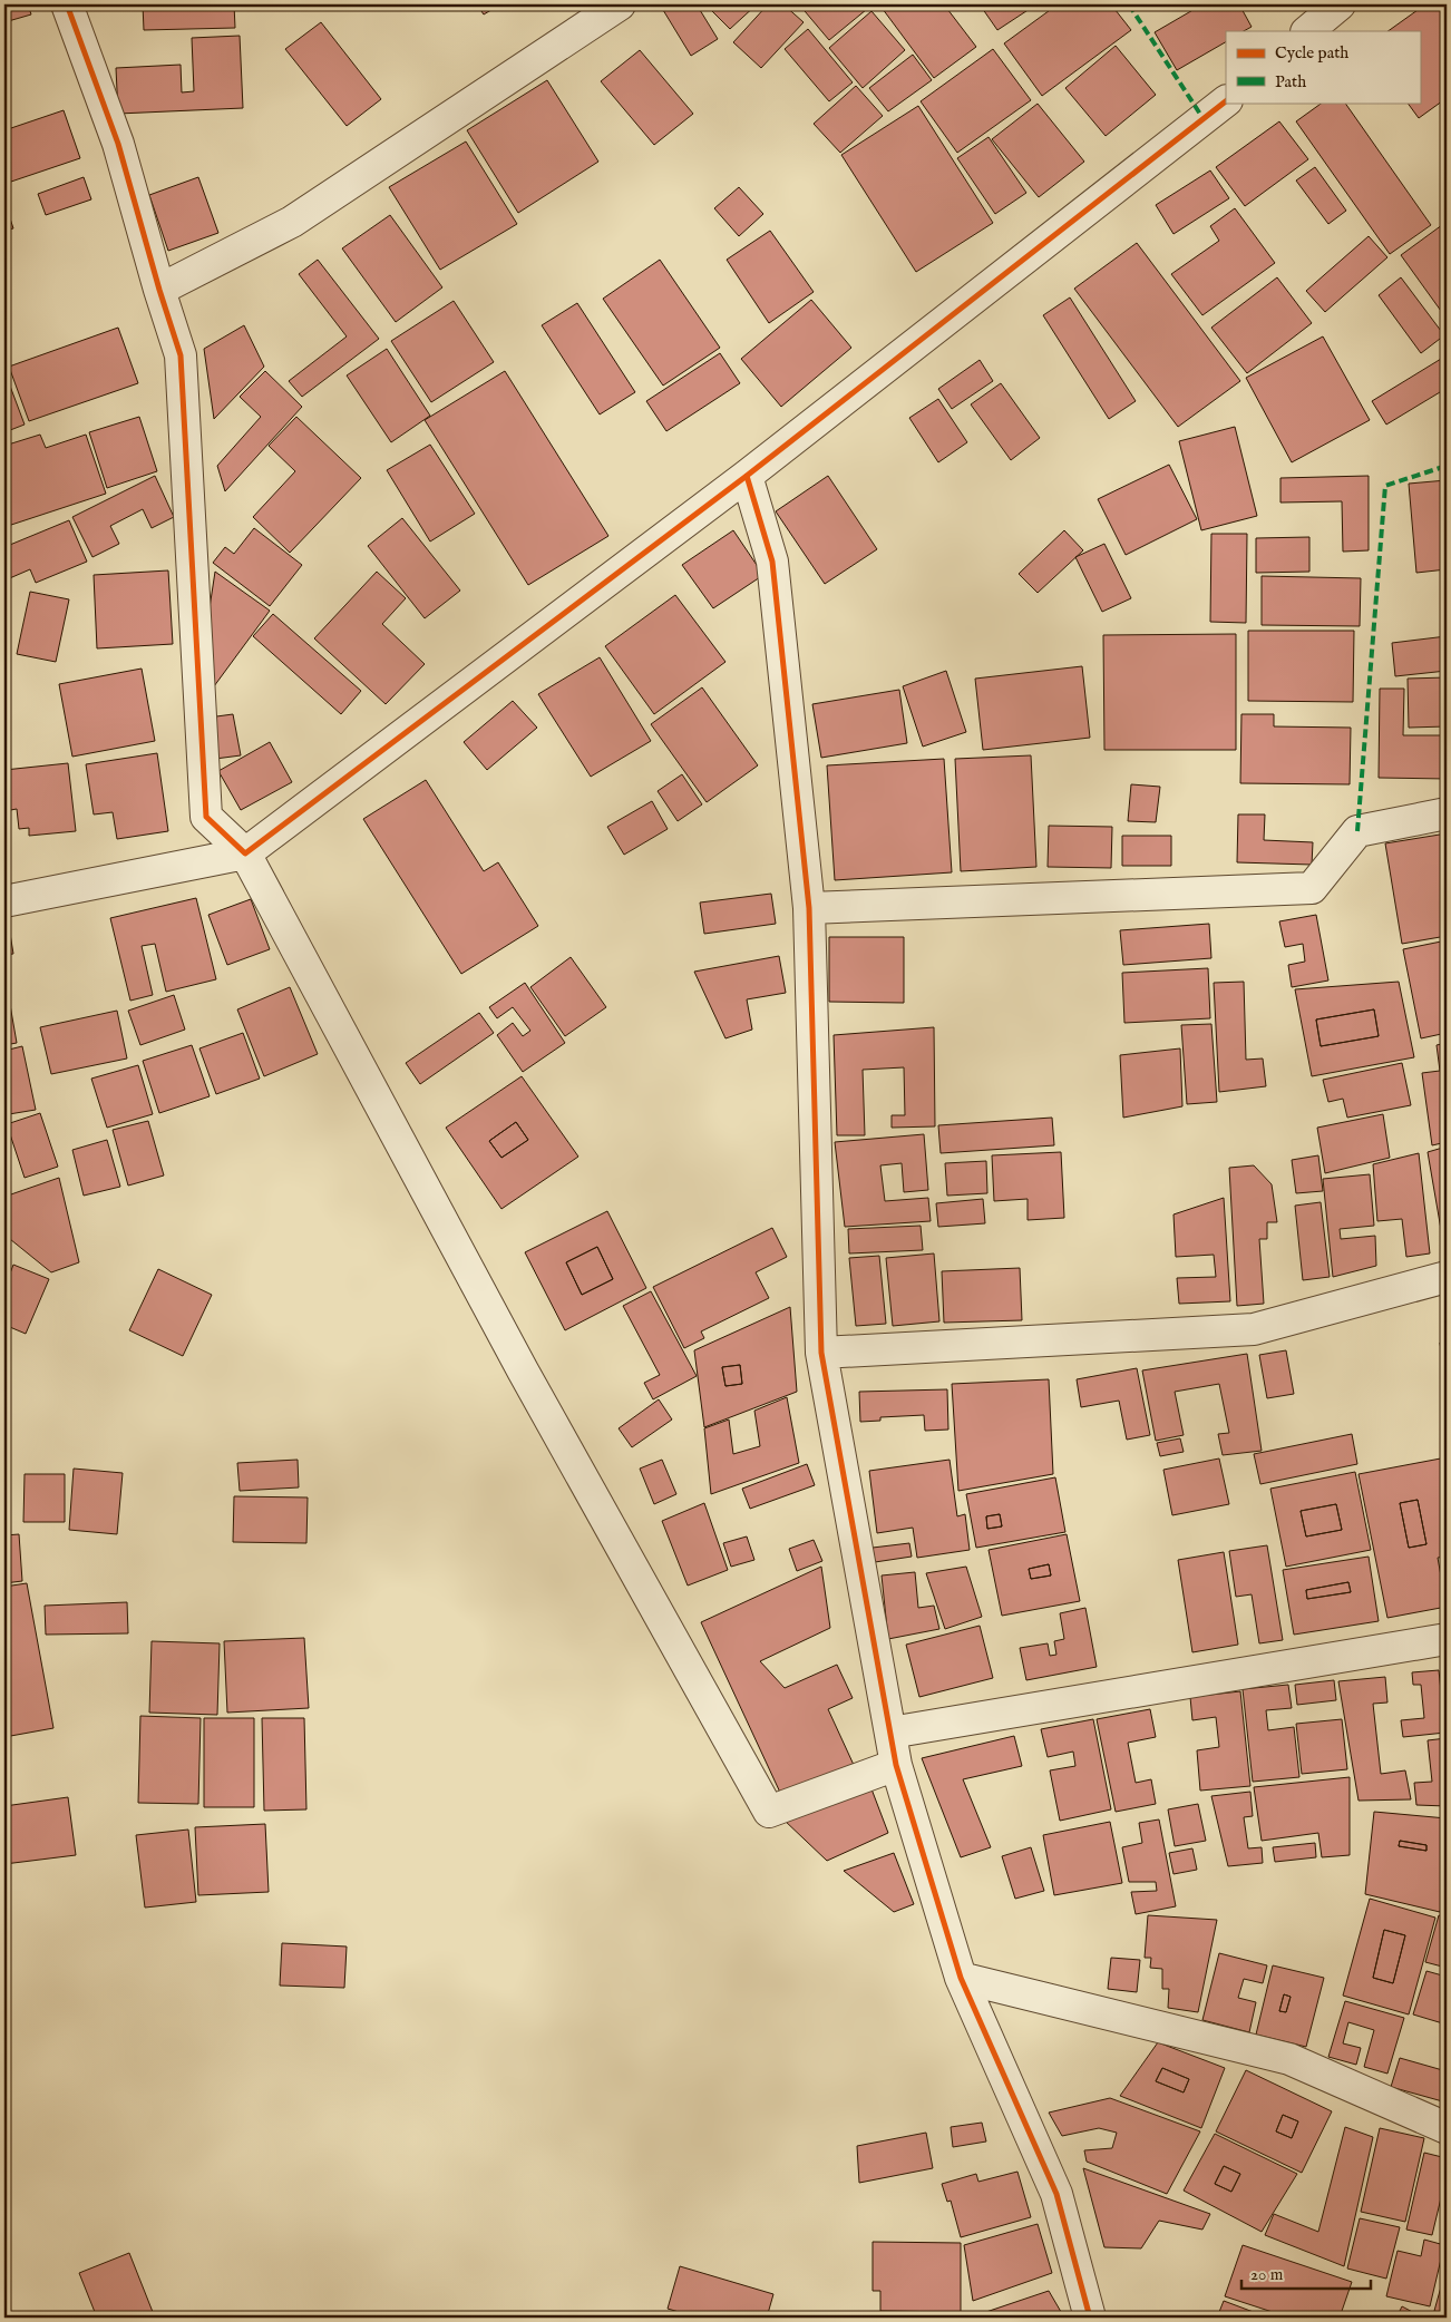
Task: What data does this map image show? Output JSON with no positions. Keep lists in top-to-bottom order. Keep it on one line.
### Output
{"legend":["Cycle path","Path"],"scale_bar":"20 m"}
